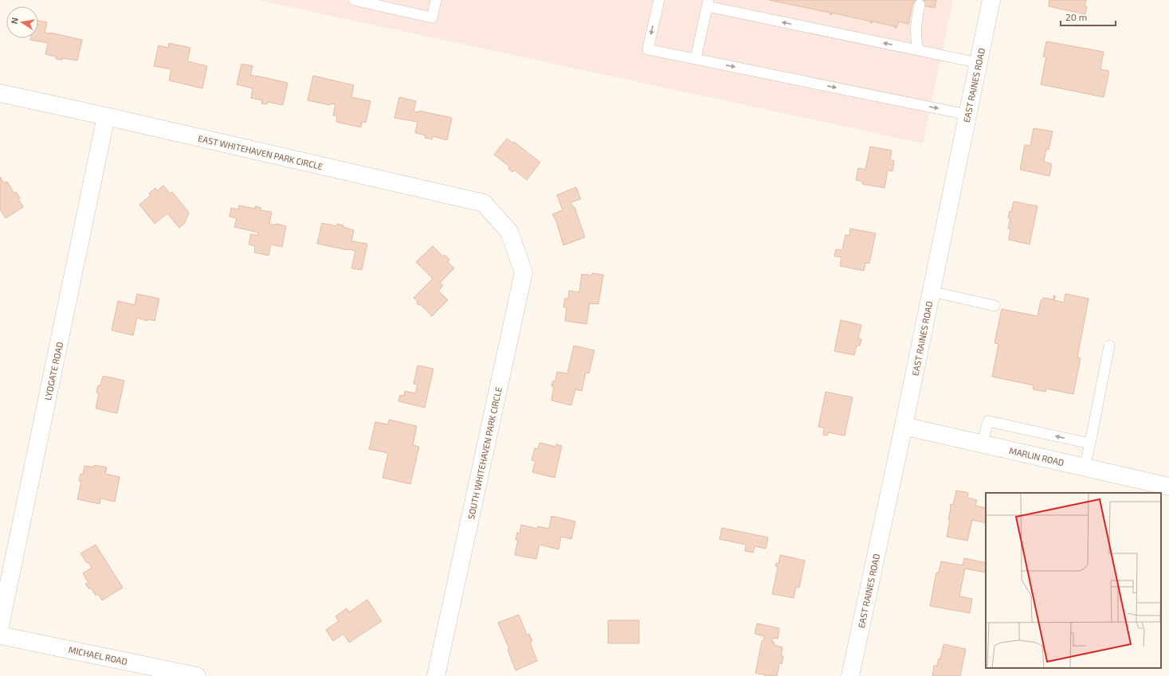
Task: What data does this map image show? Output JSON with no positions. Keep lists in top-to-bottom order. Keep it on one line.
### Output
{"streets":{"street":["EAST RAINES ROAD","EAST WHITEHAVEN PARK CIRCLE","LYDGATE ROAD","SOUTH WHITEHAVEN PARK CIRCLE","MARLIN ROAD","MICHAEL ROAD"]},"crossings":[["EAST RAINES ROAD","MARLIN ROAD"],["EAST WHITEHAVEN PARK CIRCLE","LYDGATE ROAD"],["EAST WHITEHAVEN PARK CIRCLE","SOUTH WHITEHAVEN PARK CIRCLE"]],"scale_bar":"20 m","north":"left"}
